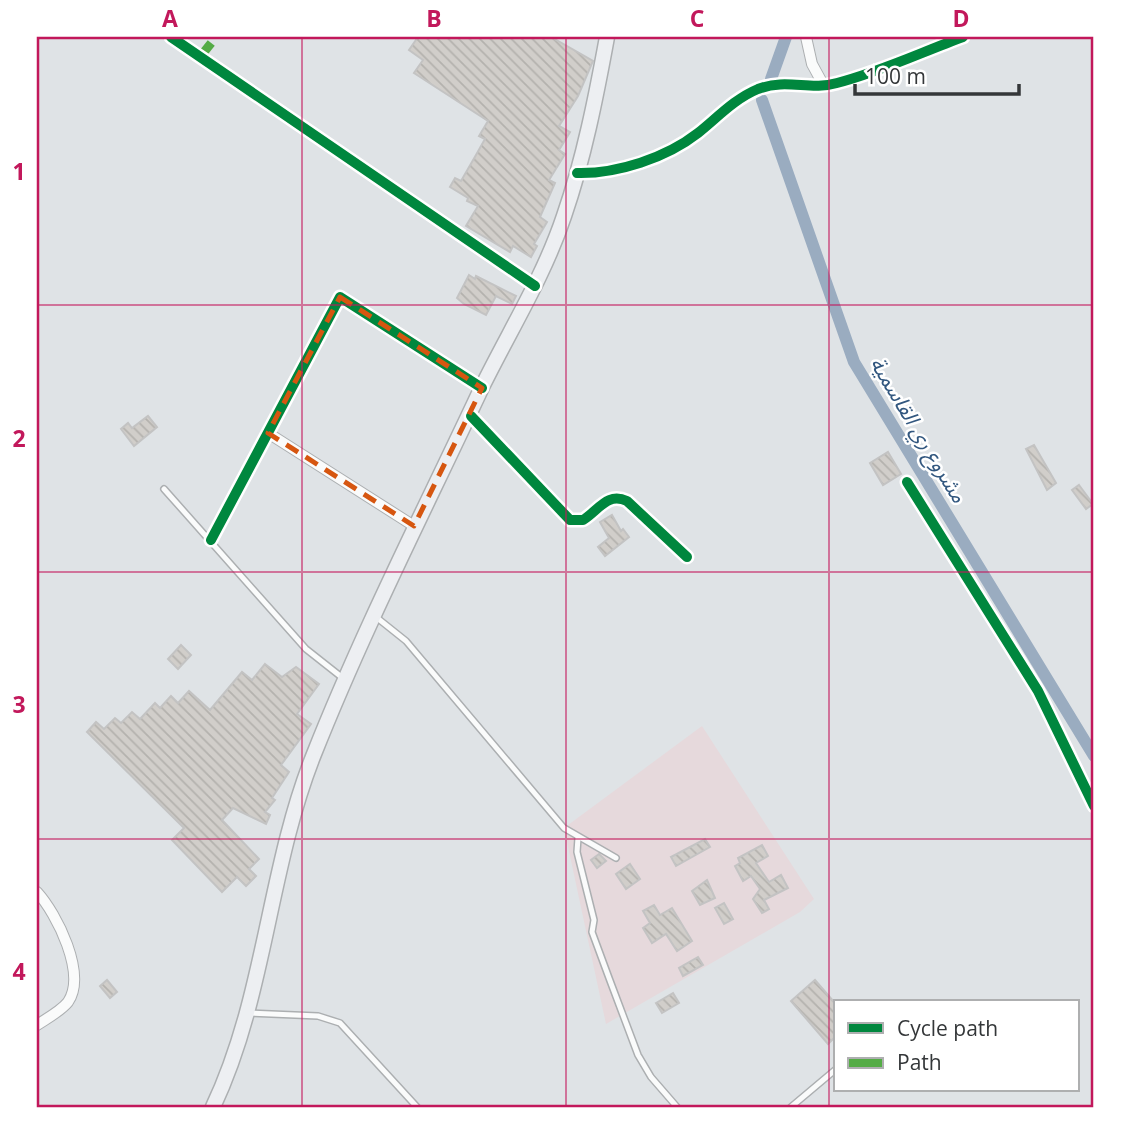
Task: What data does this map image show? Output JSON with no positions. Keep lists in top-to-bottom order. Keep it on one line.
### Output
{"water":["مشروع ري القاسمية"],"legend":["Cycle path","Path"],"scale_bar":"100 m","grid":{"columns":["A","B","C","D"],"rows":["1","2","3","4"]}}
